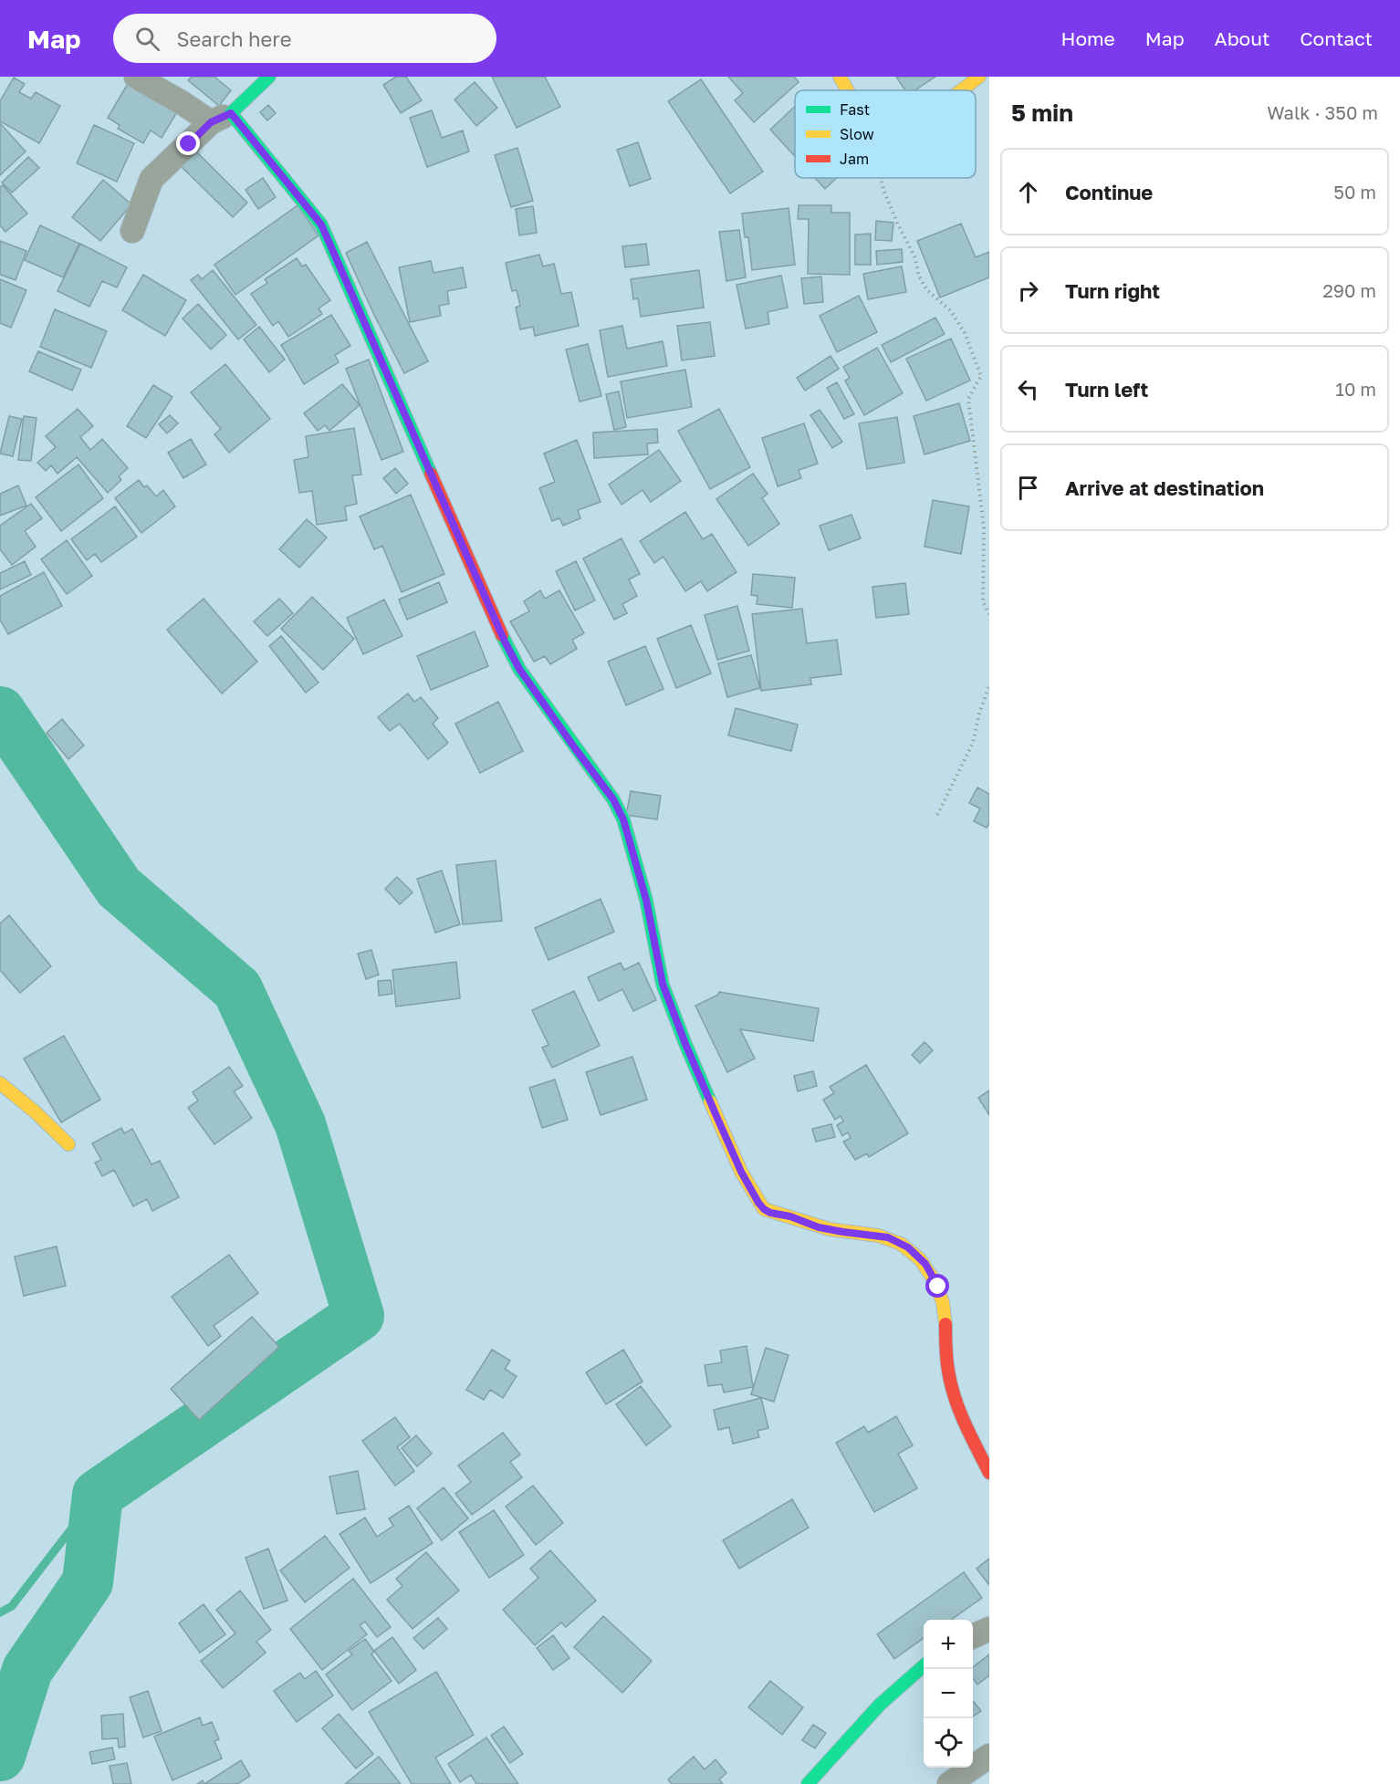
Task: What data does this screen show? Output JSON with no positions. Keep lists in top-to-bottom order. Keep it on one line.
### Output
{"legend":["Fast","Slow","Jam"],"page":{"header":"Map","search":"Search here","nav":["Home","Map","About","Contact"],"heading":["5 min","Walk · 350 m"],"list":[["Continue","50 m"],["Turn right","290 m"],["Turn left","10 m"],"Arrive at destination"],"map_buttons":["+","−"]}}
